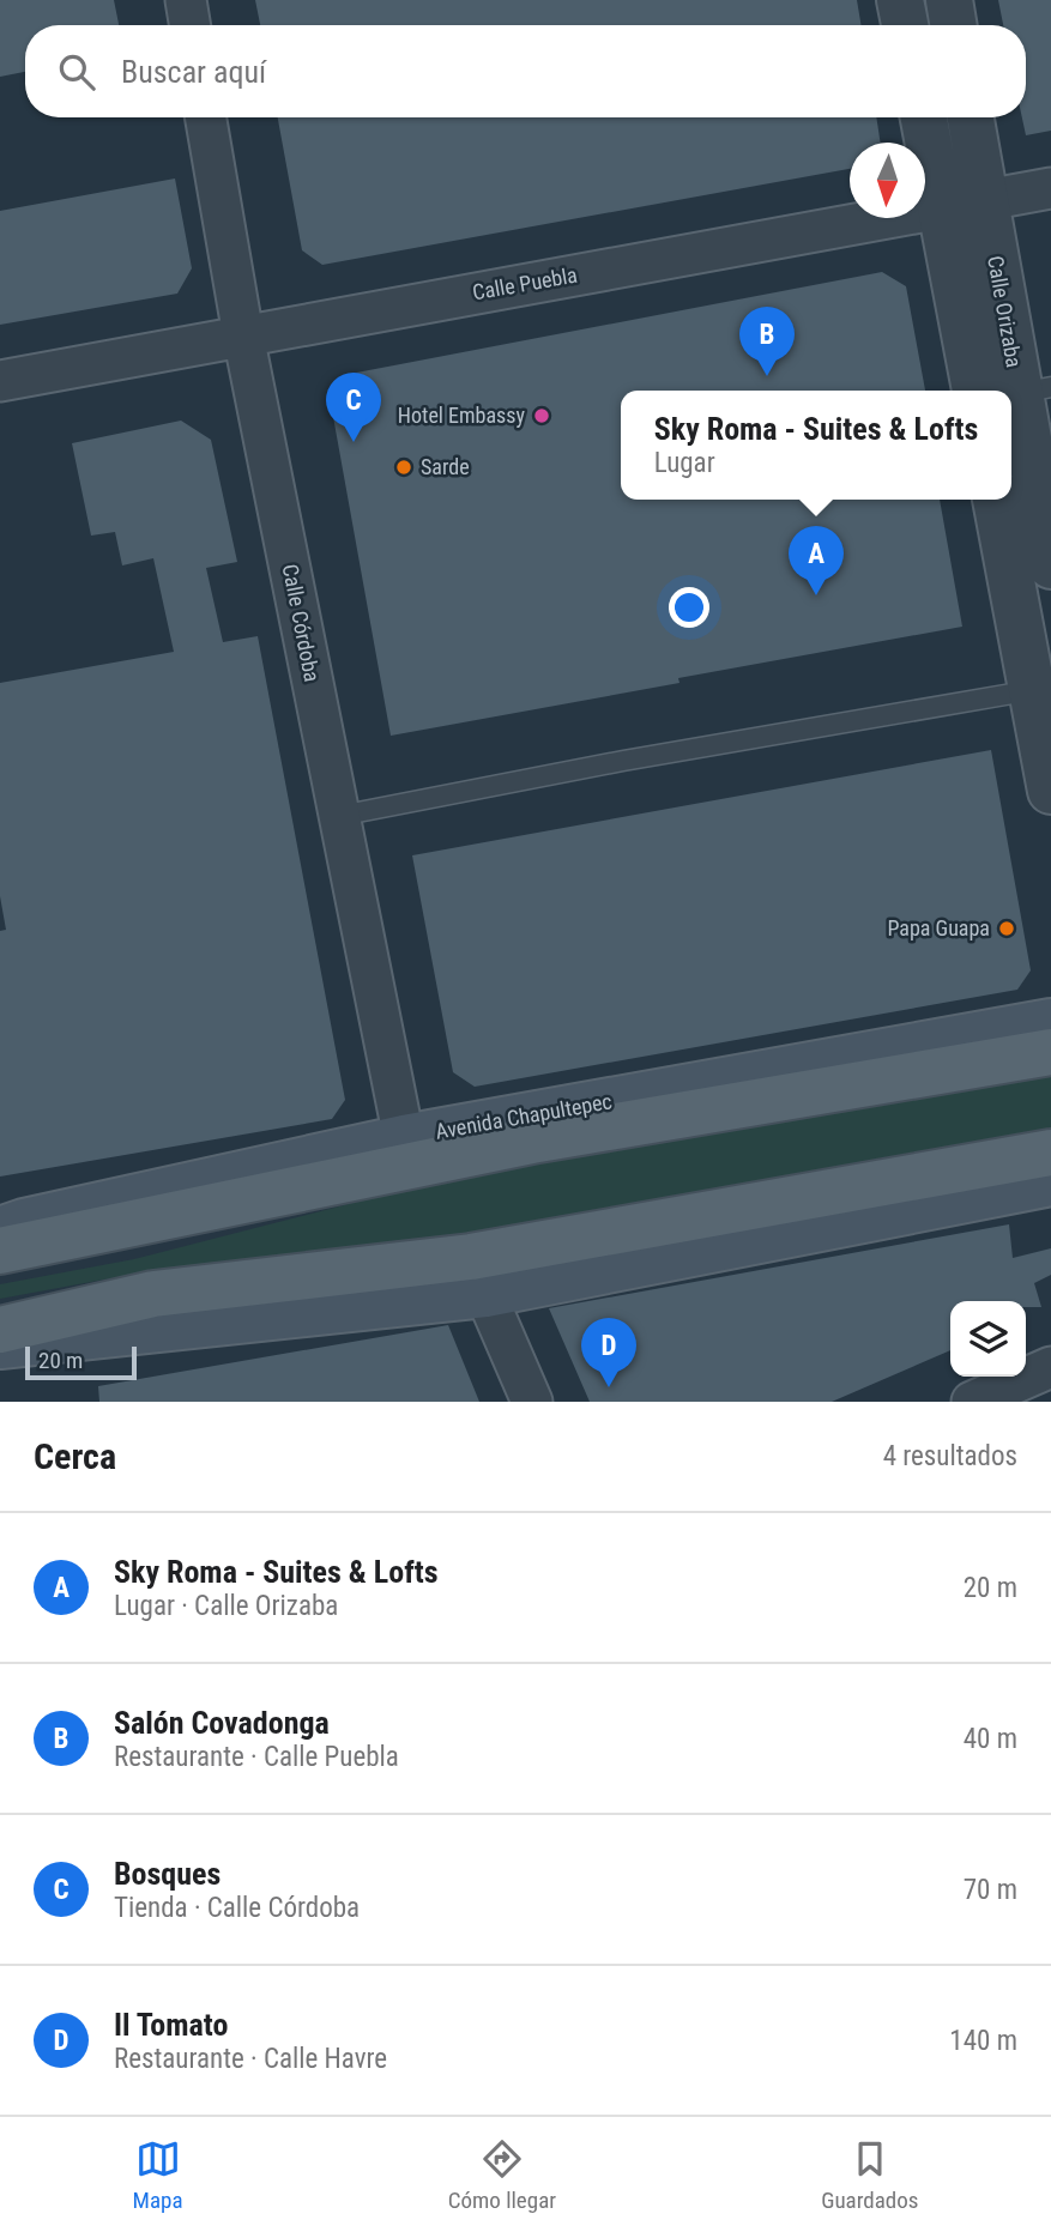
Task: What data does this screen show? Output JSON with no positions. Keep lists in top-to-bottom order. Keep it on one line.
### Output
{"streets":{"main road":["Avenida Chapultepec"],"street":["Calle Puebla","Calle Orizaba","Calle Córdoba"]},"crossings":[["Calle Puebla","Calle Orizaba"],["Calle Puebla","Calle Córdoba"],["Calle Córdoba","Avenida Chapultepec"]],"places":["Hotel Embassy","Sarde","Papa Guapa"],"scale_bar":"20 m","north":"bottom","page":{"search":"Buscar aquí","pins":["B","C","A","D"],"popup":["Sky Roma - Suites & Lofts","Lugar"],"scale":"20 m","heading":["Cerca","4 resultados"],"list":[{"mark":"A","name":"Sky Roma - Suites & Lofts","note":"Lugar · Calle Orizaba","value":"20 m"},{"mark":"B","name":"Salón Covadonga","note":"Restaurante · Calle Puebla","value":"40 m"},{"mark":"C","name":"Bosques","note":"Tienda · Calle Córdoba","value":"70 m"},{"mark":"D","name":"Il Tomato","note":"Restaurante · Calle Havre","value":"140 m"}],"nav":["Mapa","Cómo llegar","Guardados"]}}
